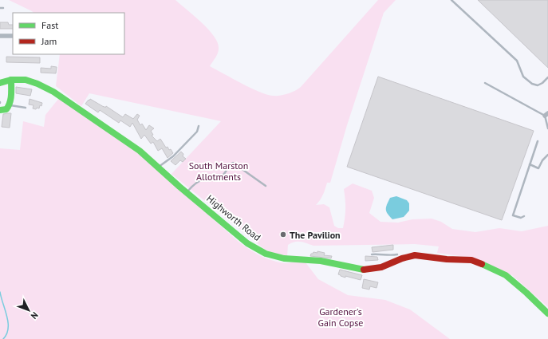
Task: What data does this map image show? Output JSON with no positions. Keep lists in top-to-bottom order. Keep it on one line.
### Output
{"streets":{"street":["Highworth Road"]},"parks":["South Marston Allotments","Gardener's Gain Copse"],"places":["The Pavilion"],"legend":["Fast","Jam"],"north":"bottom right"}
